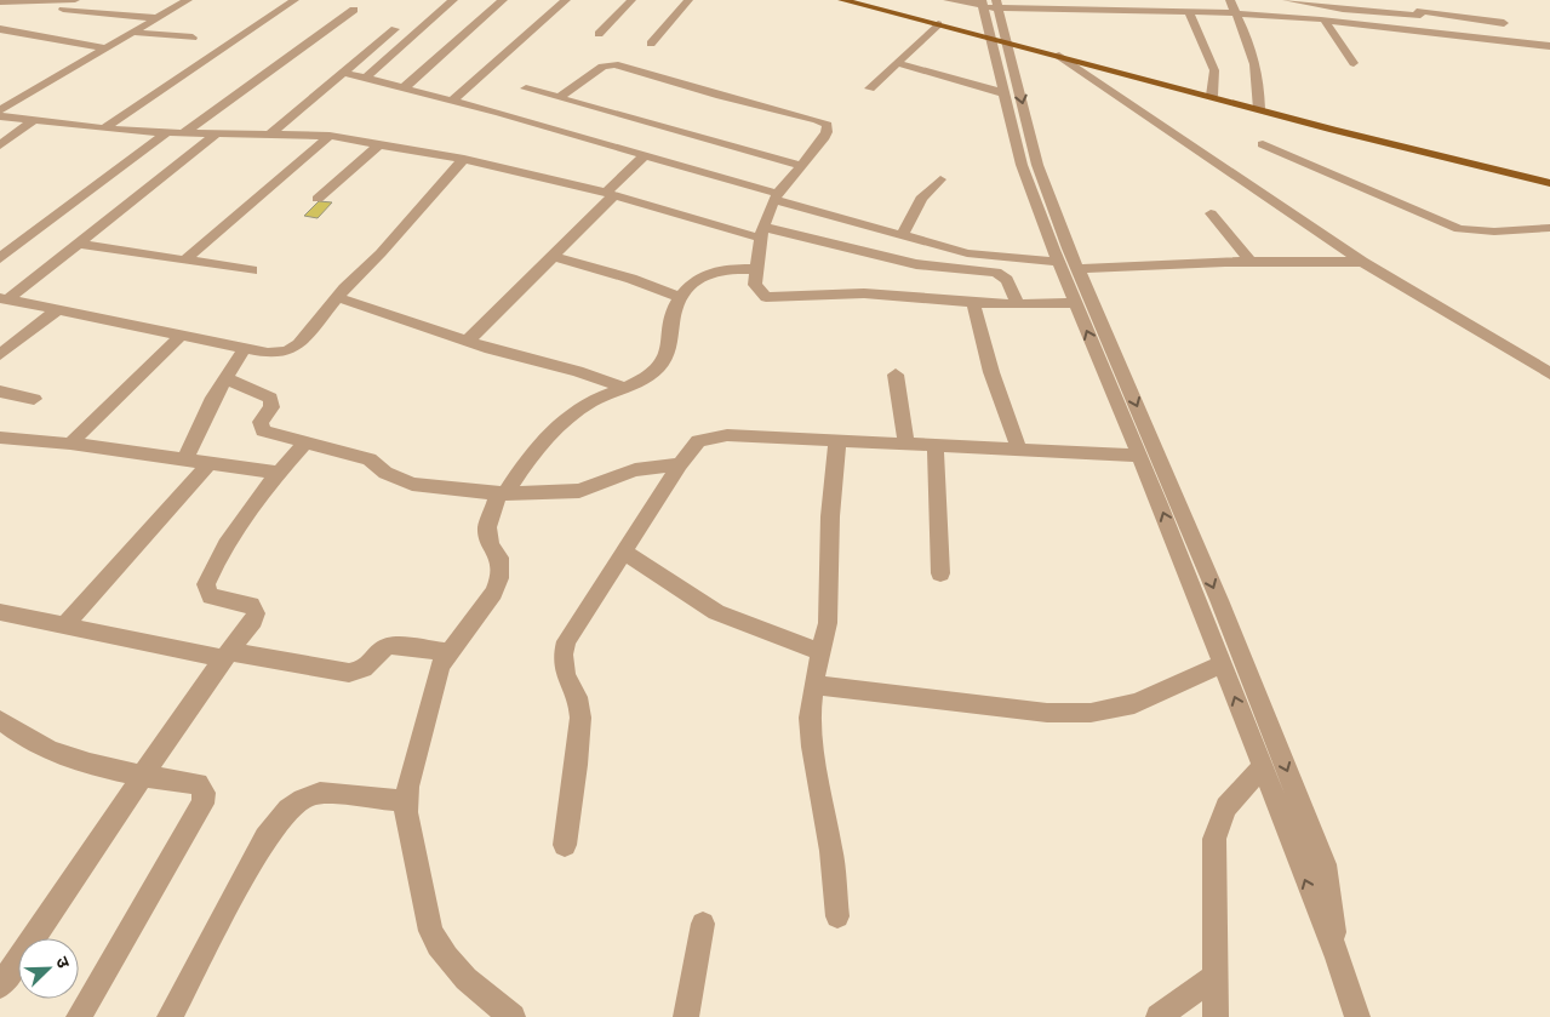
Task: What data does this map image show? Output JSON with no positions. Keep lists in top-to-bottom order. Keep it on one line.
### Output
{"north":"top right"}
